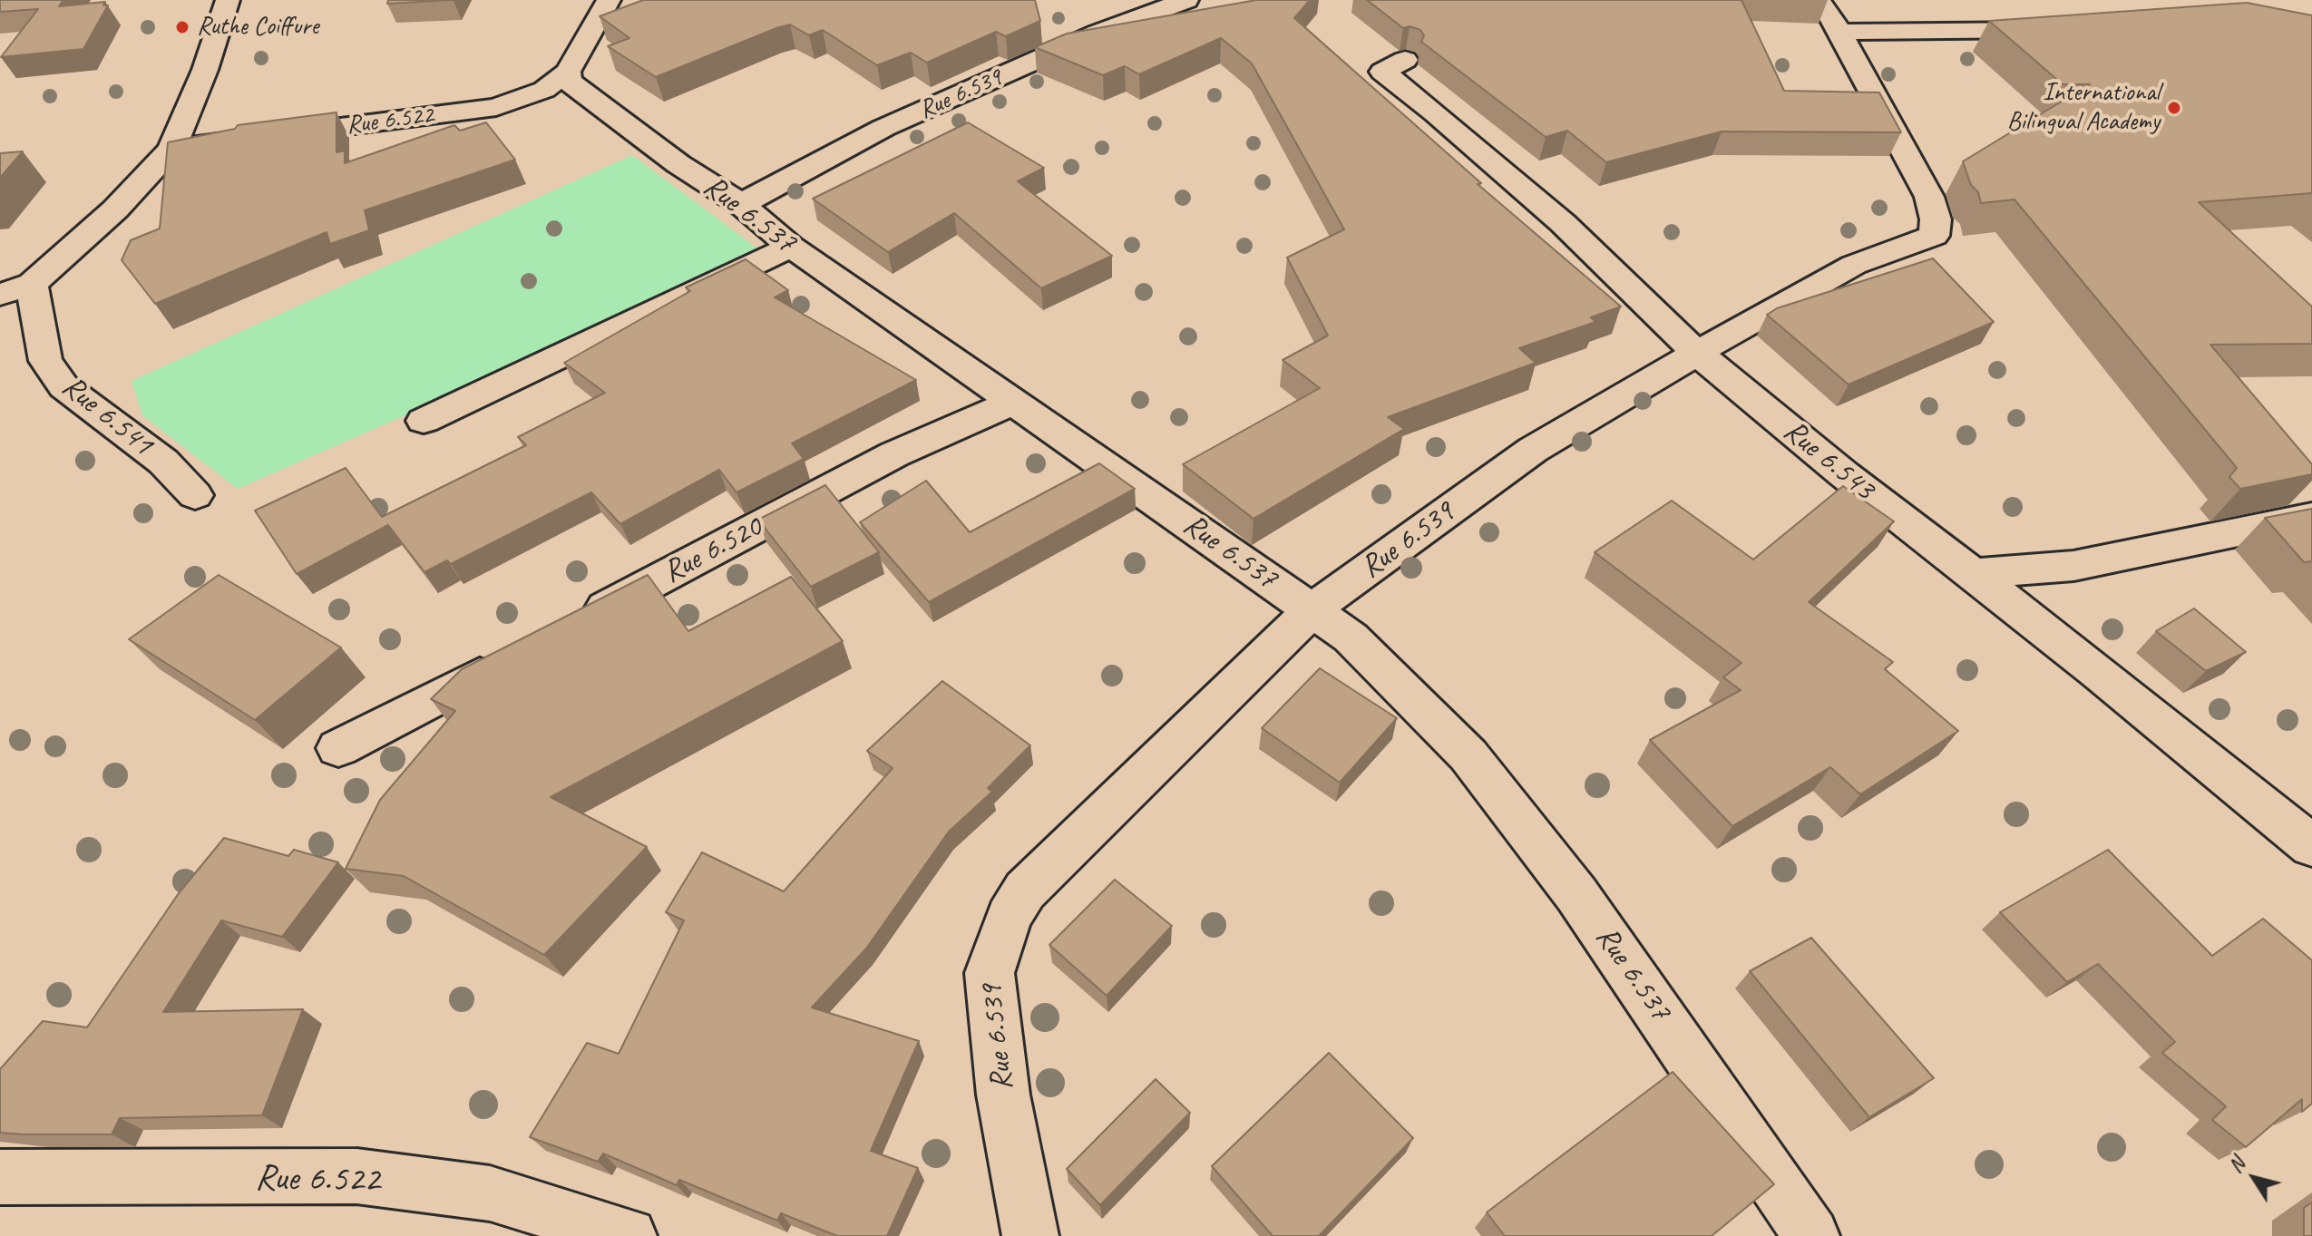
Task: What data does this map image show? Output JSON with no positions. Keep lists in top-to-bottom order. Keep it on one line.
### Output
{"streets":{"street":["Rue 6.539","Rue 6.522","Rue 6.537","Rue 6.541","Rue 6.543","Rue 6.520"]},"crossings":[["Rue 6.539","Rue 6.537"],["Rue 6.539","Rue 6.543"],["Rue 6.522","Rue 6.537"],["Rue 6.537","Rue 6.520"]],"places":["Ruthe Coiffure","International Bilingual Academy"],"north":"top left"}
